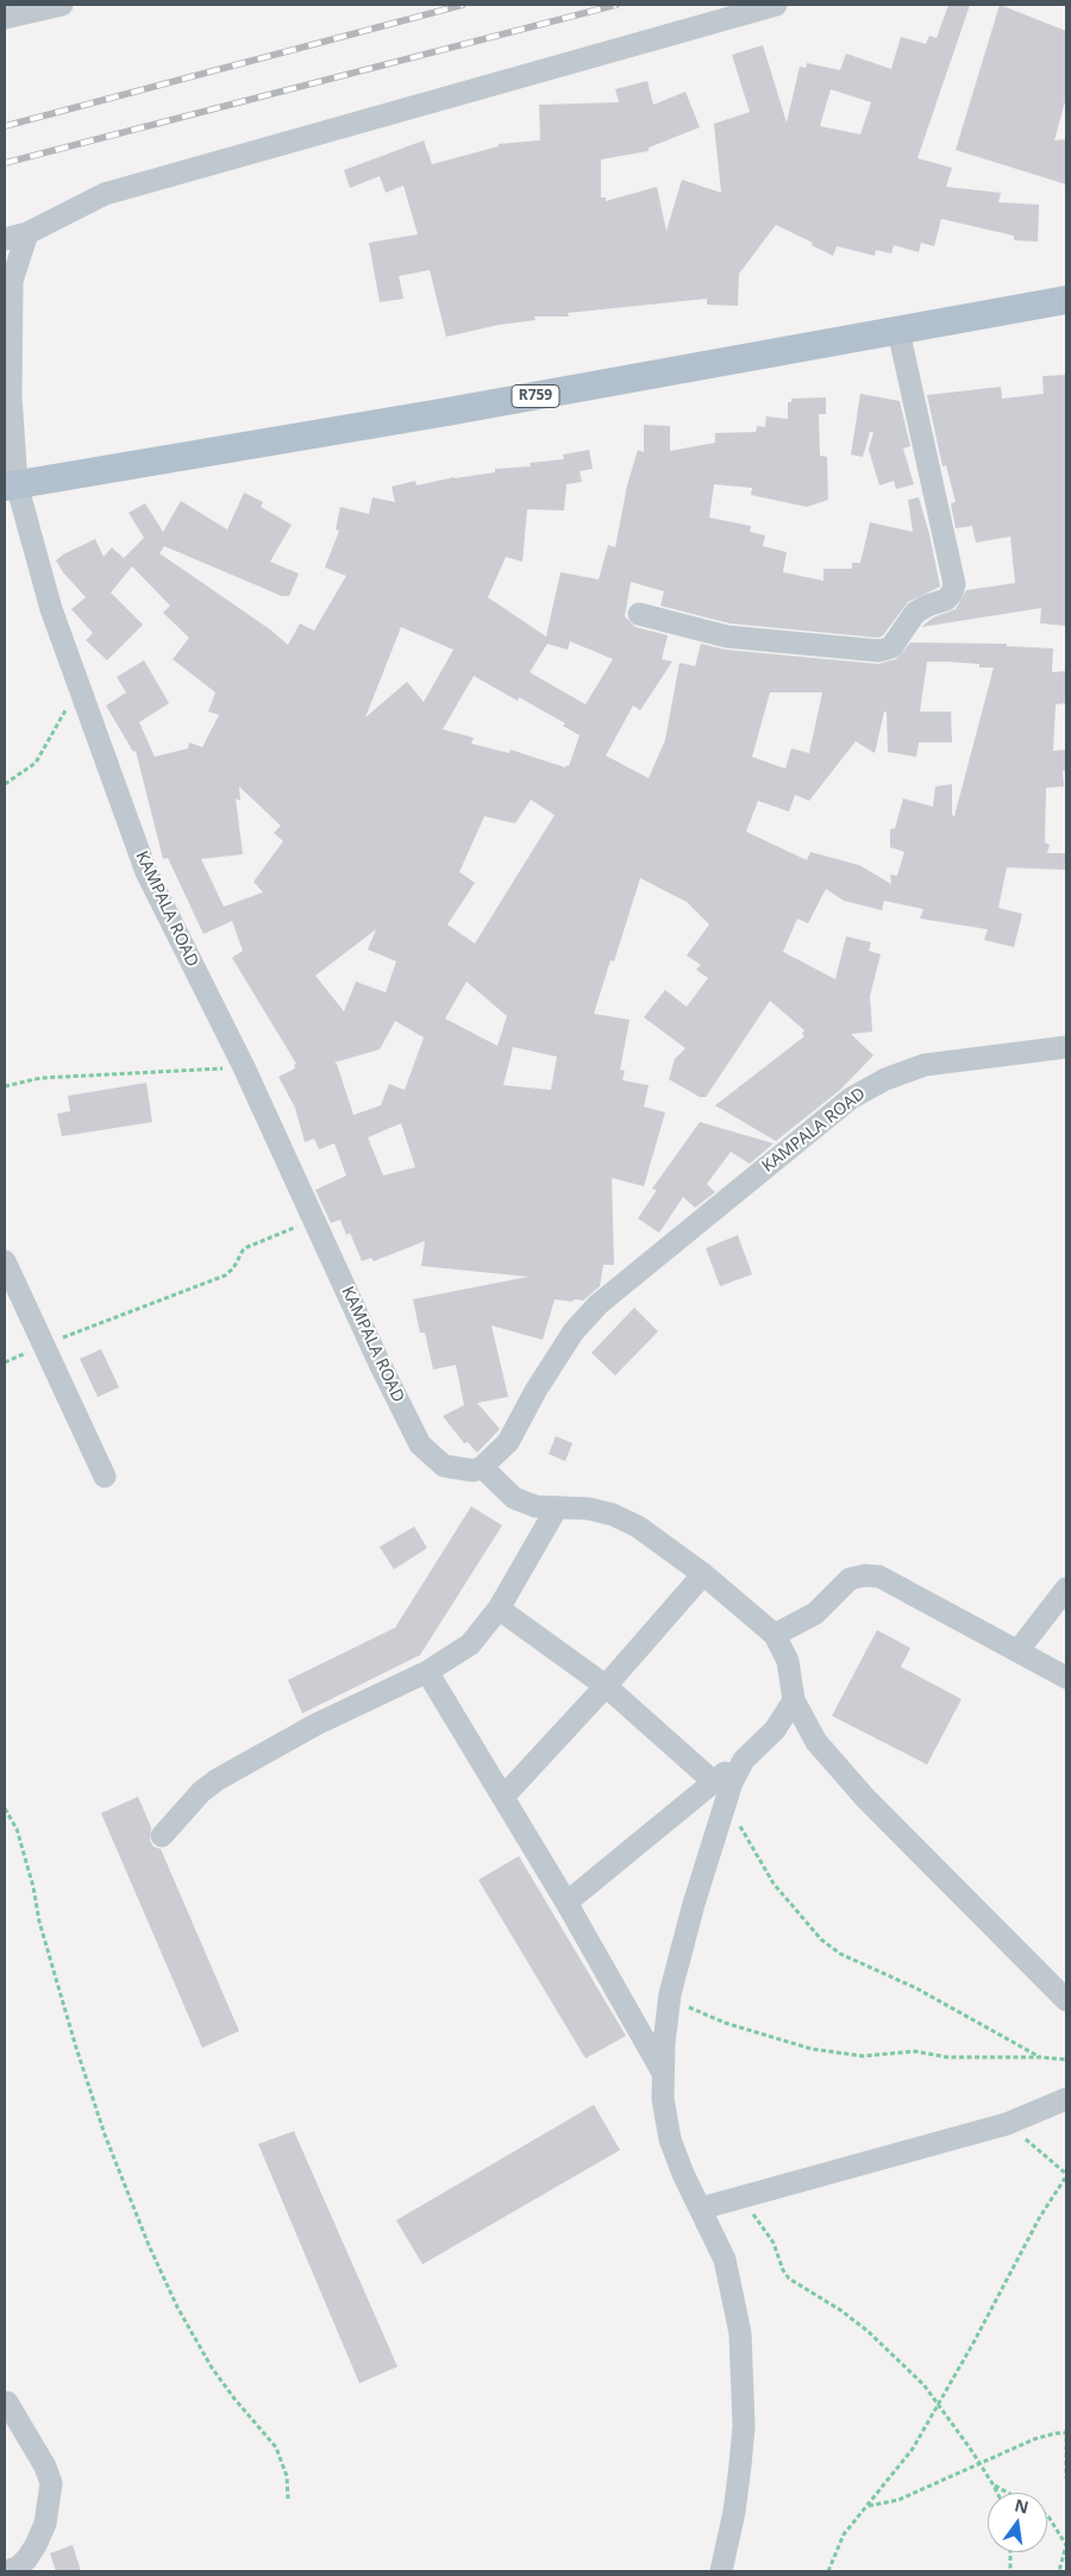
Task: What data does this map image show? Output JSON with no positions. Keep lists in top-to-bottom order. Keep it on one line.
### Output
{"streets":{"main road":["R759"],"street":["KAMPALA ROAD"]},"crossings":[["R759","KAMPALA ROAD"]],"north":"top"}
